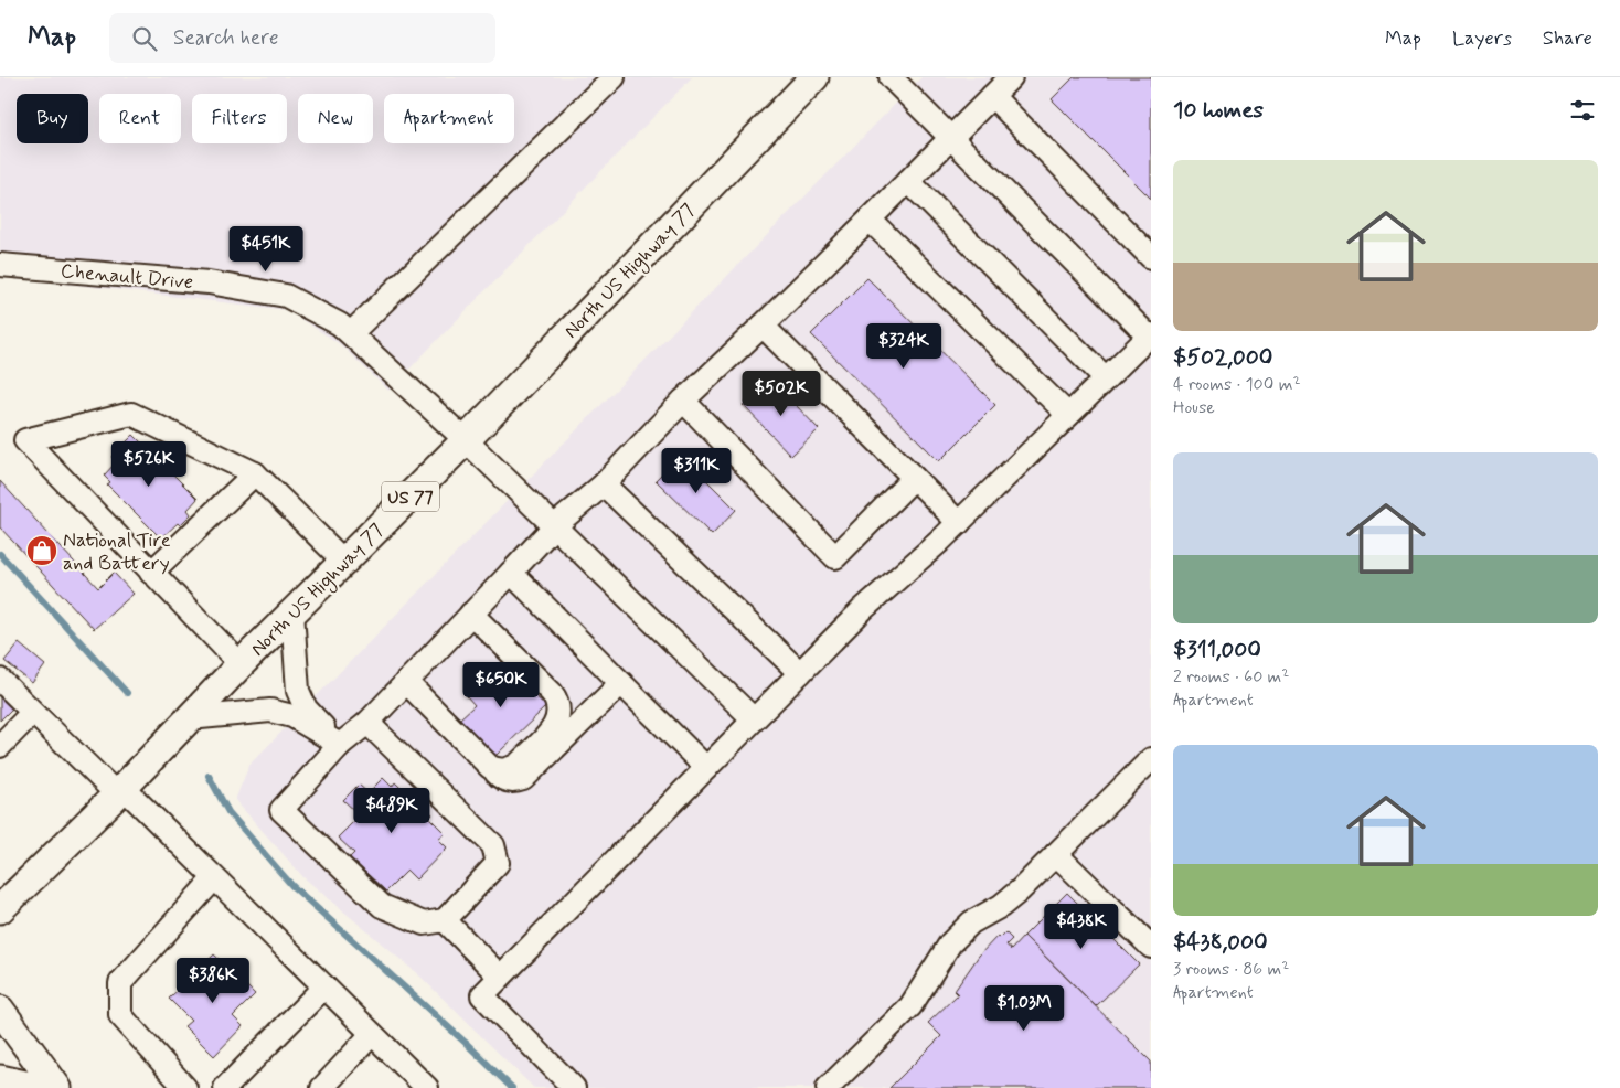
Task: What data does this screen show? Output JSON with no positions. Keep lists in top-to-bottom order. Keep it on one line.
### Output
{"streets":{"main road":["North US Highway 77","US 77"],"street":["Chenault Drive"]},"crossings":[["North US Highway 77","Chenault Drive"]],"places":{"shop":["National Tire and Battery"]},"page":{"header":"Map","search":"Search here","nav":["Map","Layers","Share"],"heading":"10 homes","chip":["Buy","Rent","Filters","New","Apartment"],"list":[{"name":"$502,000","note":"4 rooms · 100 m² · House"},{"name":"$311,000","note":"2 rooms · 60 m² · Apartment"},{"name":"$438,000","note":"3 rooms · 86 m² · Apartment"}],"price":["$451K","$324K","$502K","$526K","$311K","$650K","$489K","$438K","$386K","$1.03M"]}}
